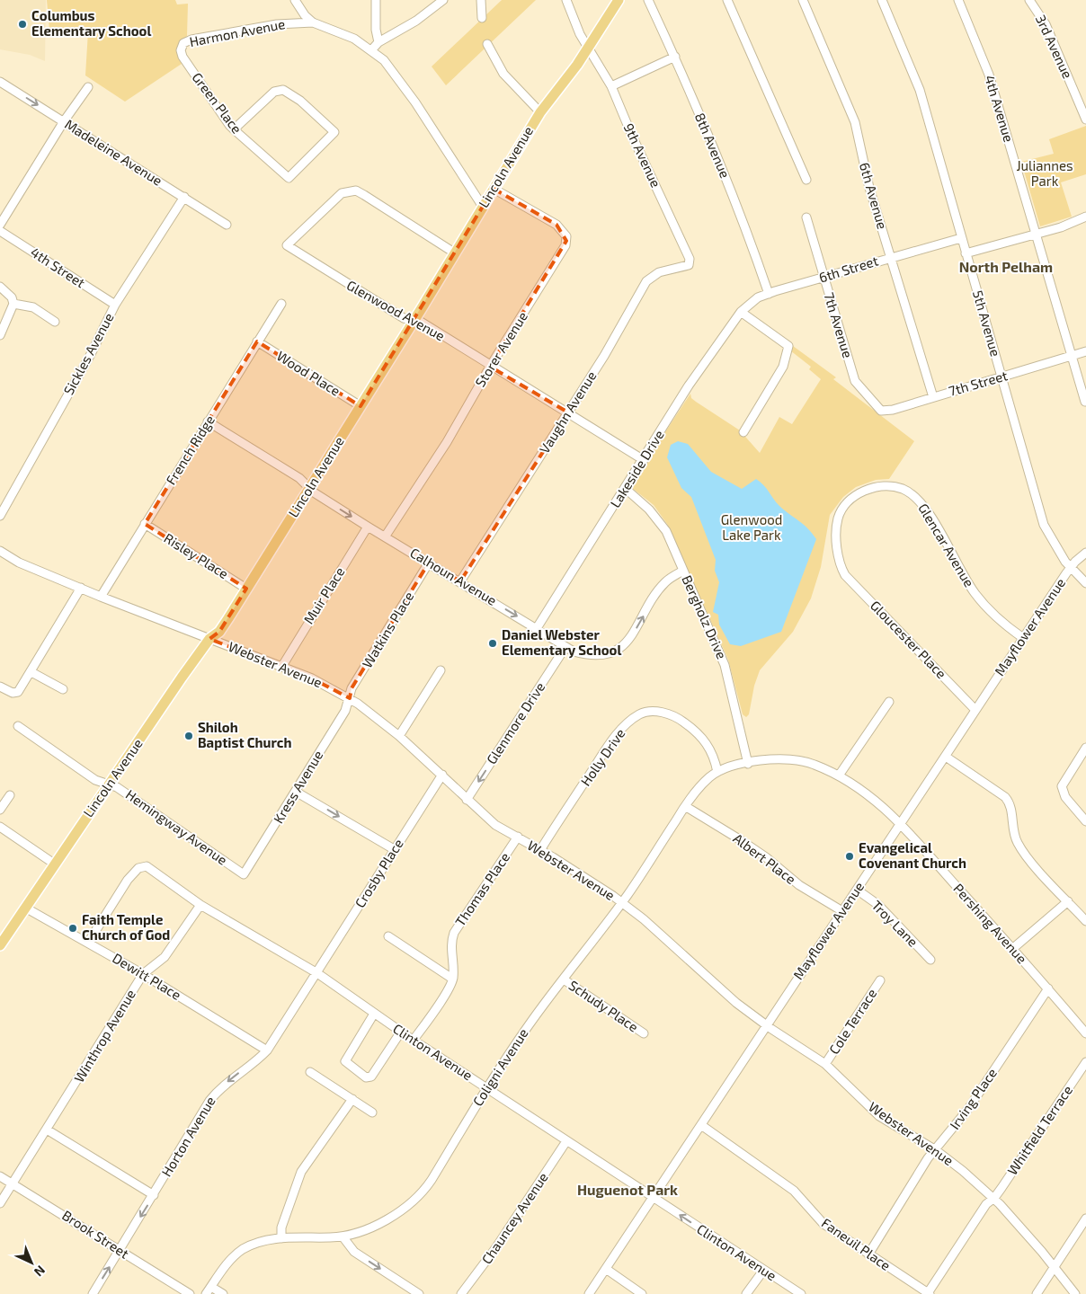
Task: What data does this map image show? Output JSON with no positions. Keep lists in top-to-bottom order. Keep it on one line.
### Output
{"streets":{"main road":["Lincoln Avenue"],"street":["Harmon Avenue","3rd Avenue","Green Place","4th Avenue","8th Avenue","Madeleine Avenue","9th Avenue","6th Avenue","4th Street","6th Street","Glenwood Avenue","5th Avenue","7th Avenue","Storer Avenue","Sickles Avenue","Wood Place","7th Street","Vaughn Avenue","French Ridge","Lakeside Drive","Glencar Avenue","Risley Place","Calhoun Avenue","Muir Place","Bergholz Drive","Mayflower Avenue","Watkins Place","Gloucester Place","Webster Avenue","Glenmore Drive","Holly Drive","Kress Avenue","Hemingway Avenue","Albert Place","Crosby Place","Thomas Place","Troy Lane","Pershing Avenue","Dewitt Place","Schudy Place","Cole Terrace","Winthrop Avenue","Clinton Avenue","Coligni Avenue","Irving Place","Whitfield Terrace","Horton Avenue","Chauncey Avenue","Brook Street","Faneuil Place"]},"crossings":[["Harmon Avenue","Green Place"],["4th Avenue","7th Street"],["8th Avenue","6th Street"],["Madeleine Avenue","Sickles Avenue"],["9th Avenue","Lincoln Avenue"],["9th Avenue","Vaughn Avenue"],["Lincoln Avenue","Glenwood Avenue"],["Lincoln Avenue","Storer Avenue"],["Lincoln Avenue","Wood Place"],["Lincoln Avenue","Risley Place"],["Lincoln Avenue","Calhoun Avenue"],["Lincoln Avenue","Webster Avenue"],["Lincoln Avenue","Hemingway Avenue"],["Lincoln Avenue","Dewitt Place"],["6th Avenue","6th Street"],["6th Avenue","7th Street"],["4th Street","Sickles Avenue"],["6th Street","5th Avenue"],["6th Street","7th Avenue"],["6th Street","Lakeside Drive"],["Glenwood Avenue","Storer Avenue"],["Glenwood Avenue","Vaughn Avenue"],["Glenwood Avenue","Lakeside Drive"],["5th Avenue","7th Street"],["5th Avenue","Mayflower Avenue"],["7th Avenue","7th Street"],["Storer Avenue","Calhoun Avenue"],["Wood Place","French Ridge"],["Vaughn Avenue","Calhoun Avenue"],["French Ridge","Risley Place"],["French Ridge","Calhoun Avenue"],["French Ridge","Webster Avenue"],["Lakeside Drive","Calhoun Avenue"],["Lakeside Drive","Bergholz Drive"],["Glencar Avenue","Mayflower Avenue"],["Glencar Avenue","Gloucester Place"],["Calhoun Avenue","Muir Place"],["Calhoun Avenue","Bergholz Drive"],["Calhoun Avenue","Watkins Place"],["Calhoun Avenue","Glenmore Drive"],["Muir Place","Webster Avenue"],["Bergholz Drive","Pershing Avenue"],["Bergholz Drive","Coligni Avenue"],["Mayflower Avenue","Gloucester Place"],["Mayflower Avenue","Webster Avenue"],["Mayflower Avenue","Albert Place"],["Mayflower Avenue","Troy Lane"],["Mayflower Avenue","Pershing Avenue"],["Mayflower Avenue","Clinton Avenue"],["Mayflower Avenue","Faneuil Place"],["Watkins Place","Webster Avenue"],["Watkins Place","Kress Avenue"],["Webster Avenue","Glenmore Drive"],["Webster Avenue","Holly Drive"],["Webster Avenue","Kress Avenue"],["Webster Avenue","Crosby Place"],["Webster Avenue","Thomas Place"],["Webster Avenue","Cole Terrace"],["Webster Avenue","Coligni Avenue"],["Webster Avenue","Irving Place"],["Webster Avenue","Whitfield Terrace"],["Holly Drive","Coligni Avenue"],["Kress Avenue","Hemingway Avenue"],["Albert Place","Coligni Avenue"],["Crosby Place","Clinton Avenue"],["Crosby Place","Horton Avenue"],["Pershing Avenue","Coligni Avenue"],["Pershing Avenue","Irving Place"],["Dewitt Place","Winthrop Avenue"],["Dewitt Place","Clinton Avenue"],["Dewitt Place","Horton Avenue"],["Schudy Place","Coligni Avenue"],["Winthrop Avenue","Clinton Avenue"],["Winthrop Avenue","Brook Street"],["Clinton Avenue","Coligni Avenue"],["Clinton Avenue","Horton Avenue"],["Clinton Avenue","Chauncey Avenue"],["Irving Place","Faneuil Place"],["Whitfield Terrace","Faneuil Place"],["Horton Avenue","Brook Street"]],"one_way":["Glenmore Drive"],"districts":["North Pelham","Huguenot Park"],"parks":["Juliannes Park","Glenwood Lake Park"],"places":["Columbus Elementary School","Daniel Webster Elementary School","Shiloh Baptist Church","Evangelical Covenant Church","Faith Temple Church of God"],"north":"bottom right"}
